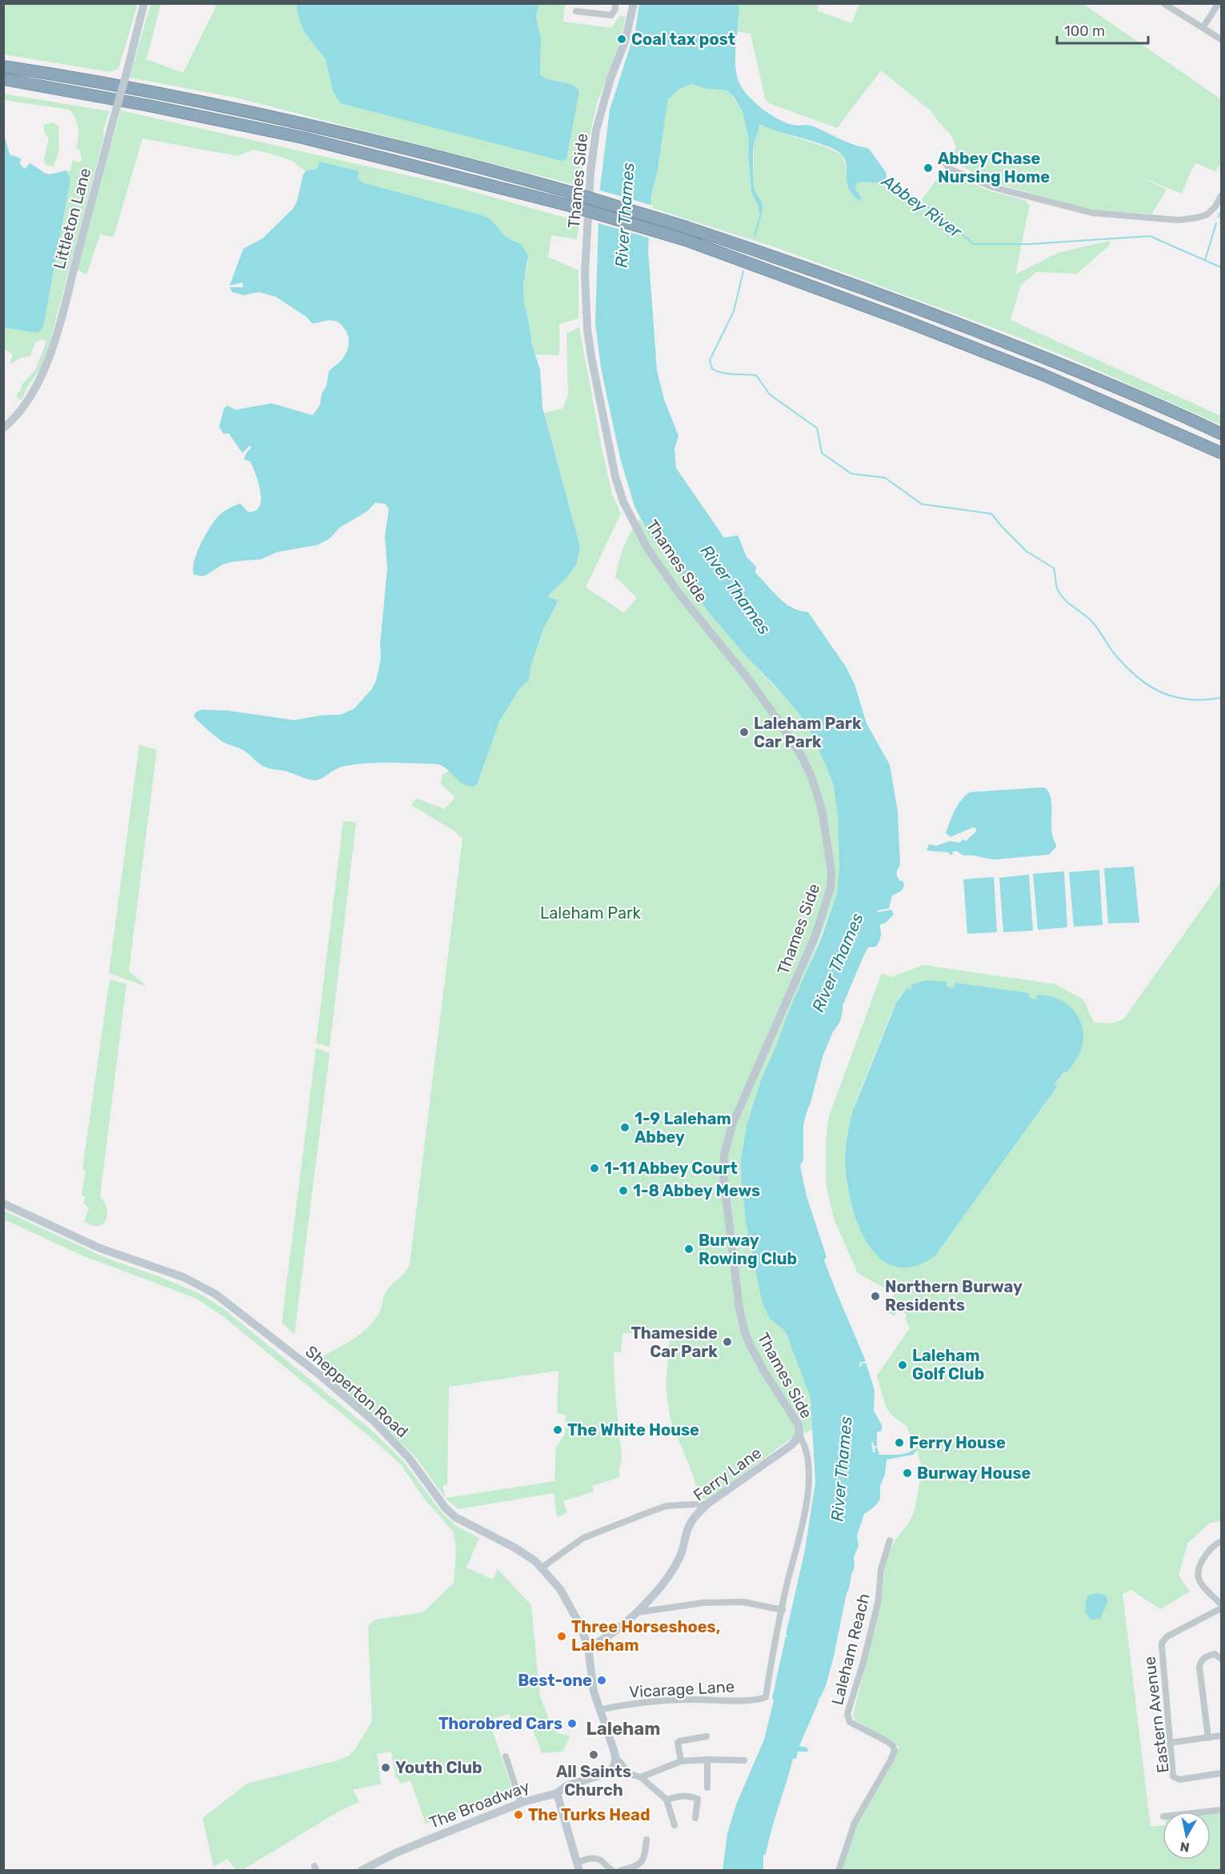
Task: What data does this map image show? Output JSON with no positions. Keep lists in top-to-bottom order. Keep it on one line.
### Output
{"streets":{"street":["Thames Side","Littleton Lane","Shepperton Road","Ferry Lane","Laleham Reach","Vicarage Lane","Eastern Avenue","The Broadway"]},"crossings":[["Thames Side","Ferry Lane"],["Thames Side","Vicarage Lane"],["Shepperton Road","Ferry Lane"],["Shepperton Road","Vicarage Lane"],["Shepperton Road","The Broadway"]],"districts":["Laleham"],"water":["Abbey River","River Thames"],"parks":["Laleham Park"],"places":["Coal tax post","Abbey Chase Nursing Home","Laleham Park Car Park","1-9 Laleham Abbey","1-11 Abbey Court","1-8 Abbey Mews","Burway Rowing Club","Northern Burway Residents","Thameside Car Park","Laleham Golf Club","The White House","Ferry House","Burway House","Three Horseshoes, Laleham","Best-one","Thorobred Cars","All Saints Church","Youth Club","The Turks Head"],"scale_bar":"100 m","north":"bottom"}
